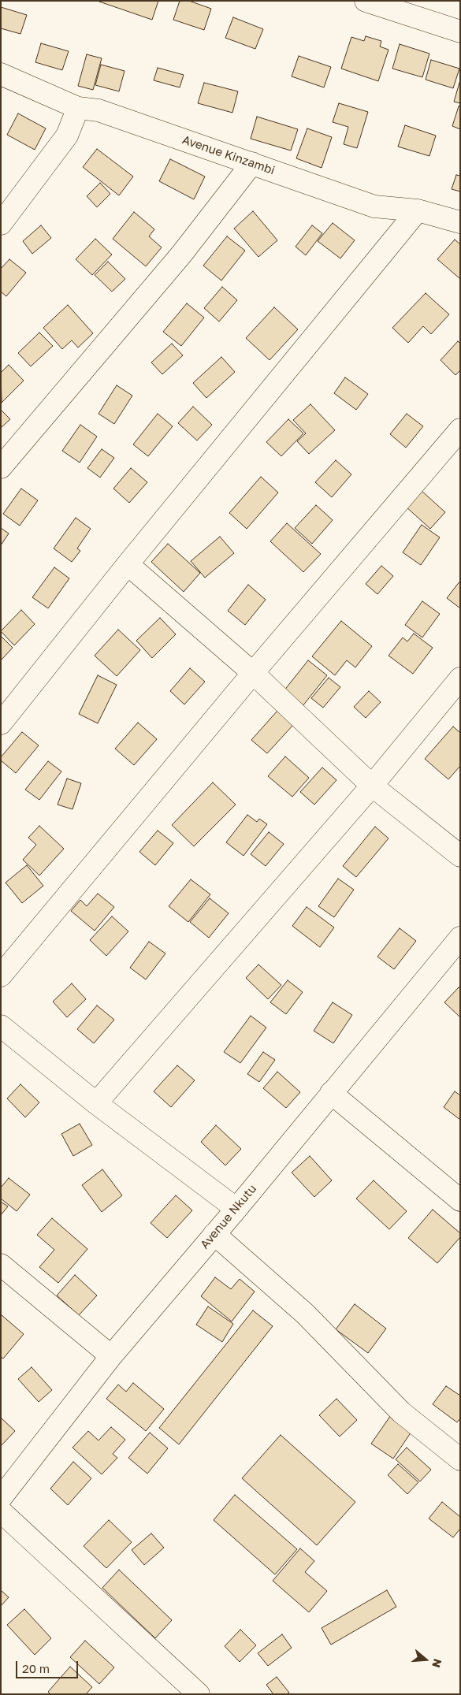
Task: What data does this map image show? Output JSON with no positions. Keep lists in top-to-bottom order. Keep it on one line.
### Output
{"streets":{"street":["Avenue Kinzambi","Avenue Nkutu"]},"scale_bar":"20 m","north":"right"}
